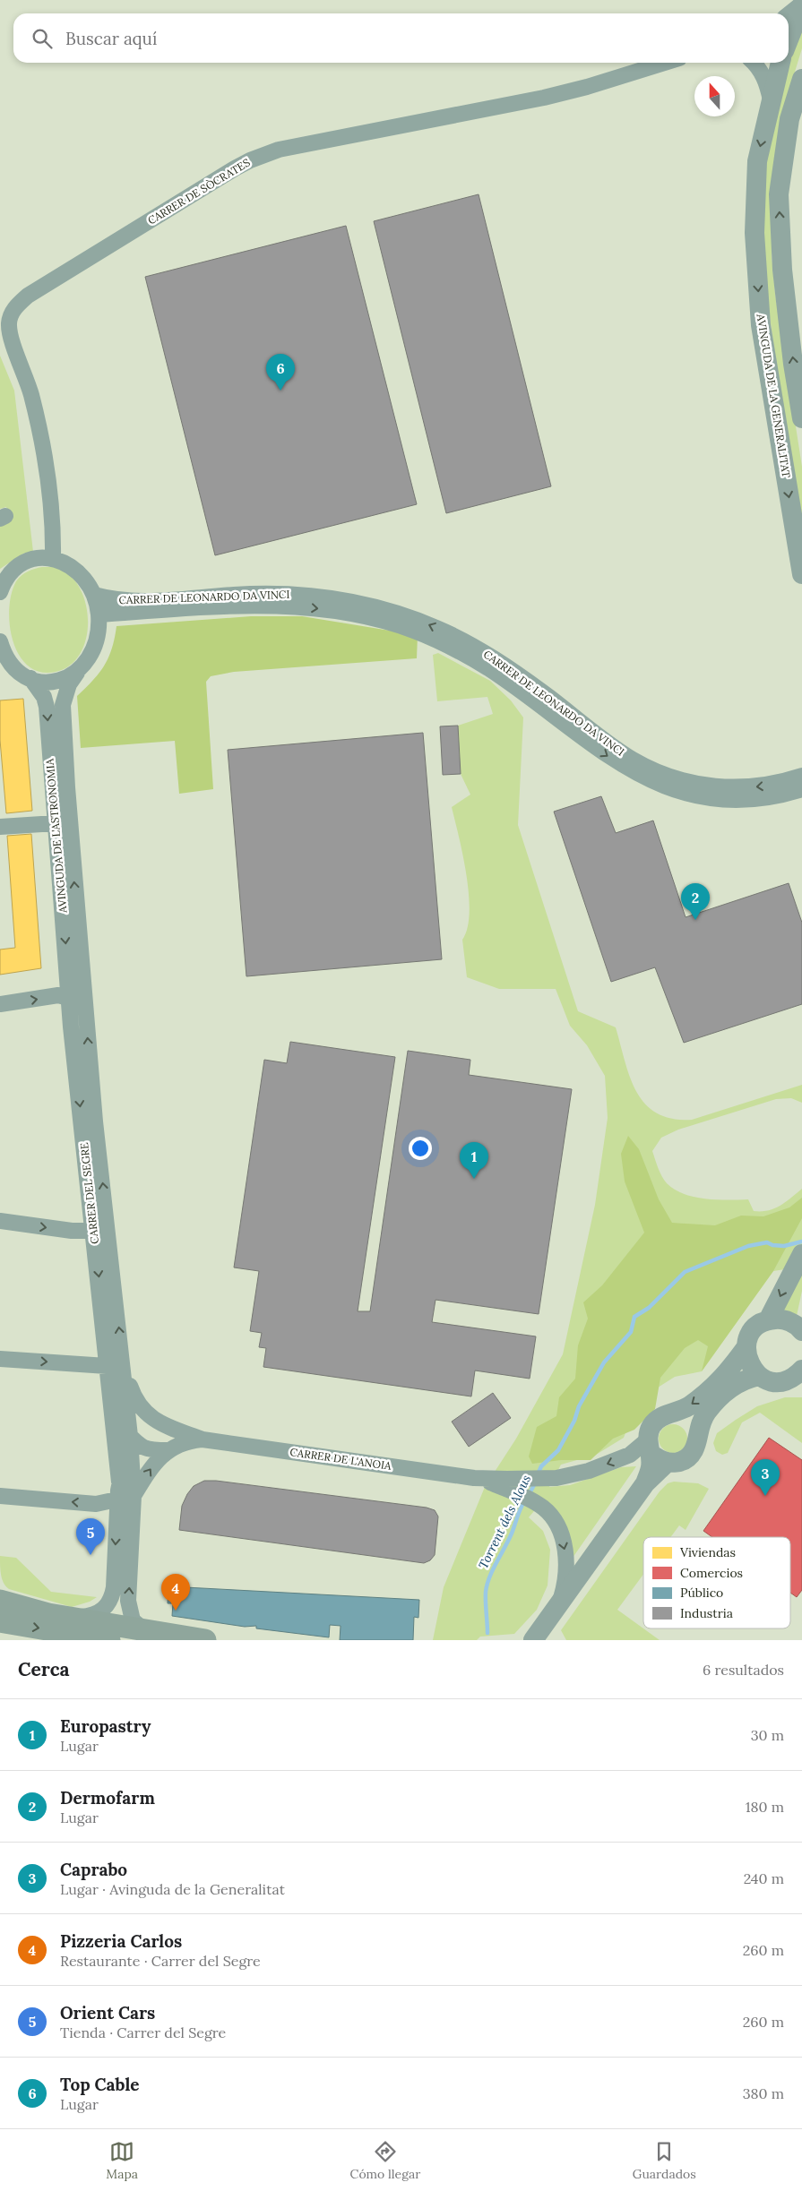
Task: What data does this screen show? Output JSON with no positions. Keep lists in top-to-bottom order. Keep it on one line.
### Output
{"streets":{"street":["CARRER DE SÒCRATES","AVINGUDA DE LA GENERALITAT","CARRER DE LEONARDO DA VINCI","AVINGUDA DE L'ASTRONOMIA","CARRER DEL SEGRE","CARRER DE L'ANOIA"]},"crossings":[["CARRER DE LEONARDO DA VINCI","AVINGUDA DE L'ASTRONOMIA"],["AVINGUDA DE L'ASTRONOMIA","CARRER DEL SEGRE"],["CARRER DEL SEGRE","CARRER DE L'ANOIA"]],"water":["Torrent dels Alous"],"legend":["Viviendas","Comercios","Público","Industria"],"north":"top","page":{"search":"Buscar aquí","pins":["6","2","1","3","5","4"],"heading":["Cerca","6 resultados"],"list":[{"mark":"1","name":"Europastry","note":"Lugar","value":"30 m"},{"mark":"2","name":"Dermofarm","note":"Lugar","value":"180 m"},{"mark":"3","name":"Caprabo","note":"Lugar · Avinguda de la Generalitat","value":"240 m"},{"mark":"4","name":"Pizzeria Carlos","note":"Restaurante · Carrer del Segre","value":"260 m"},{"mark":"5","name":"Orient Cars","note":"Tienda · Carrer del Segre","value":"260 m"},{"mark":"6","name":"Top Cable","note":"Lugar","value":"380 m"}],"nav":["Mapa","Cómo llegar","Guardados"]}}
